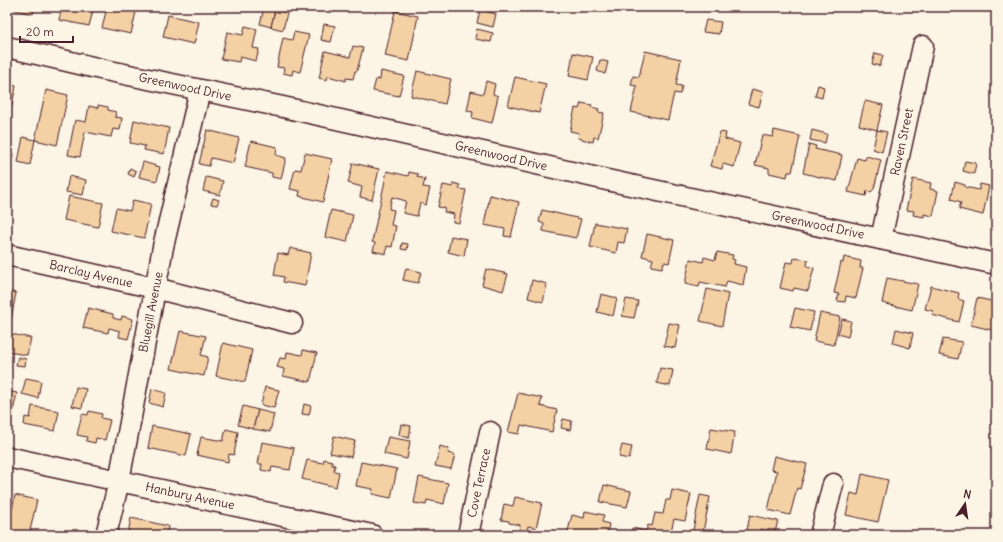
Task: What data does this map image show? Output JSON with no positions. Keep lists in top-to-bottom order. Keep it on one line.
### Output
{"streets":{"street":["Greenwood Drive","Raven Street","Barclay Avenue","Bluegill Avenue","Cove Terrace","Hanbury Avenue"]},"crossings":[["Greenwood Drive","Raven Street"],["Greenwood Drive","Bluegill Avenue"],["Barclay Avenue","Bluegill Avenue"],["Bluegill Avenue","Hanbury Avenue"]],"scale_bar":"20 m","north":"top"}
